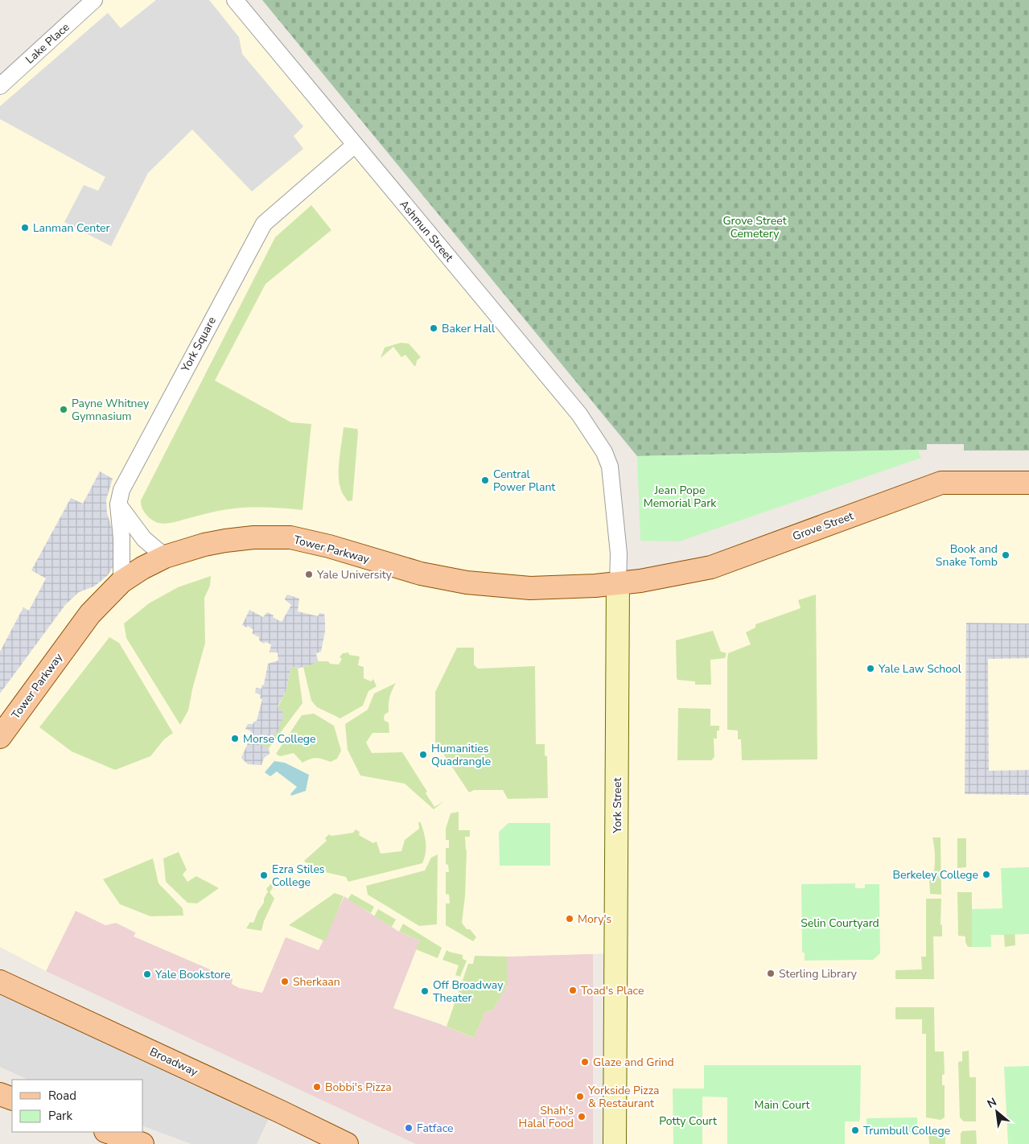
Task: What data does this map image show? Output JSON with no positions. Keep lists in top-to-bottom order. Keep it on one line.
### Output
{"streets":{"main road":["Grove Street","Tower Parkway","York Street","Broadway"],"street":["Lake Place","Ashmun Street","York Square"]},"crossings":[["Ashmun Street","York Square"],["Ashmun Street","York Street"],["York Square","Tower Parkway"],["Grove Street","Tower Parkway"],["Grove Street","York Street"],["Tower Parkway","York Street"]],"parks":["Grove Street Cemetery","Jean Pope Memorial Park","Selin Courtyard","Main Court","Potty Court"],"places":["Lanman Center","Baker Hall","Payne Whitney Gymnasium","Central Power Plant","Book and Snake Tomb","Yale University","Yale Law School","Morse College","Humanities Quadrangle","Berkeley College","Ezra Stiles College","Mory's","Sterling Library","Yale Bookstore","Sherkaan","Toad's Place","Off Broadway Theater","Glaze and Grind","Bobbi's Pizza","Yorkside Pizza & Restaurant","Shah's Halal Food","Fatface","Trumbull College"],"legend":["Road","Park"],"north":"top left"}
